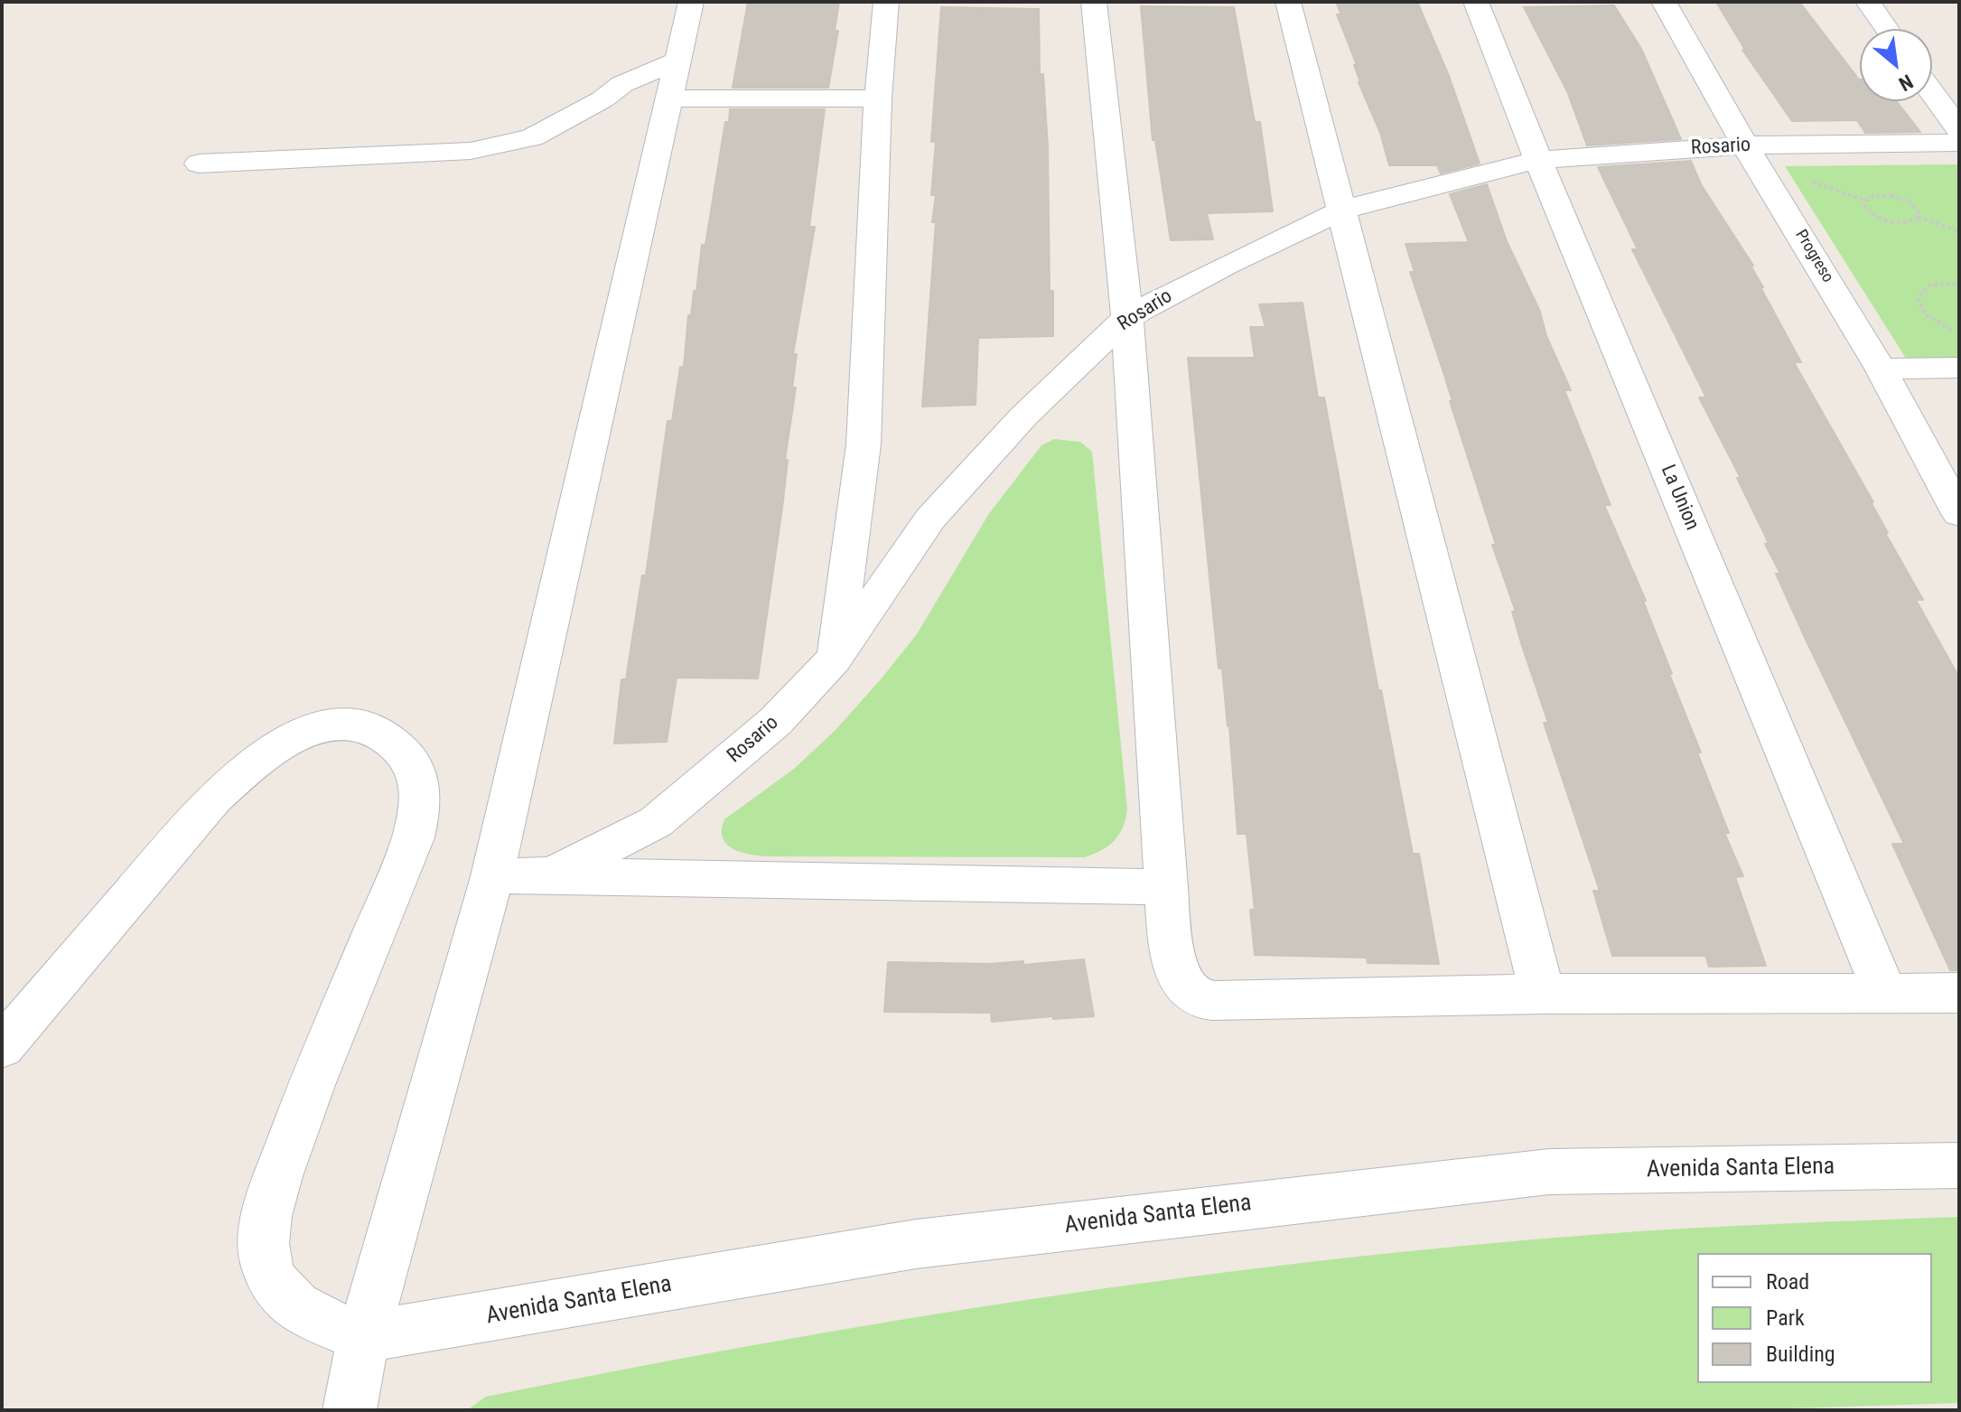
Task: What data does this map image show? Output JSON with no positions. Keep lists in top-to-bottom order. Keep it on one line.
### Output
{"streets":{"street":["Rosario","Progreso","La Union","Avenida Santa Elena"]},"crossings":[["Rosario","Progreso"],["Rosario","La Union"]],"legend":["Road","Park","Building"],"north":"bottom right"}
